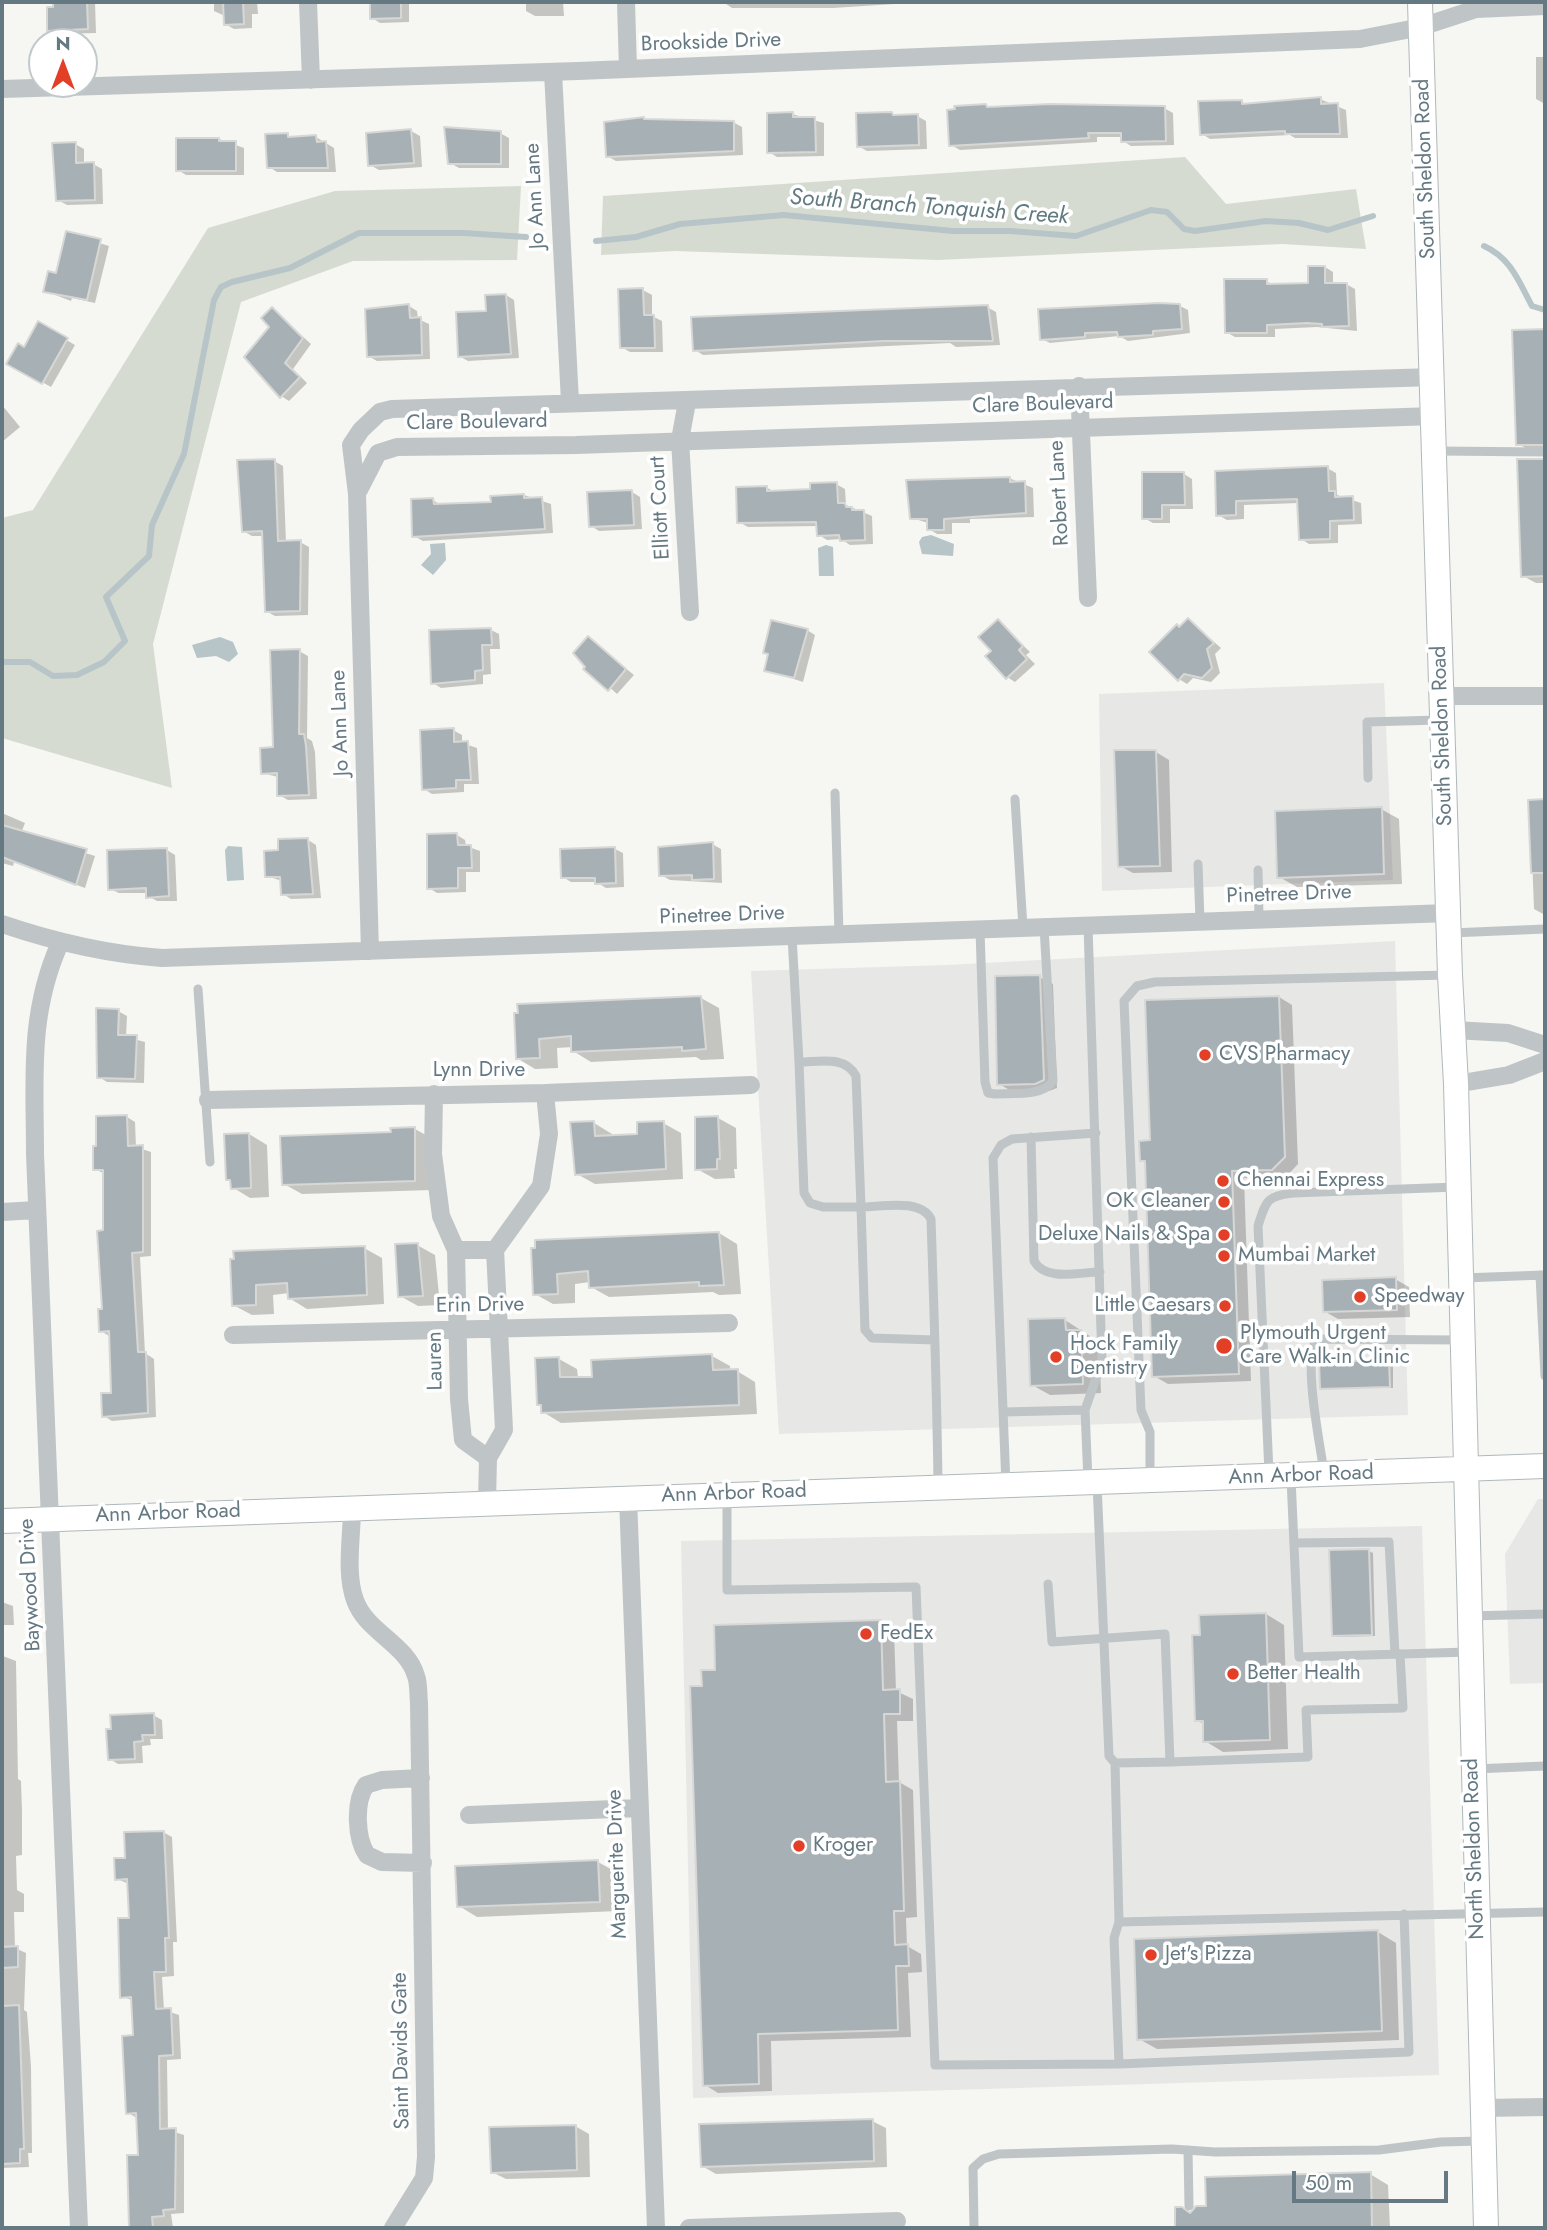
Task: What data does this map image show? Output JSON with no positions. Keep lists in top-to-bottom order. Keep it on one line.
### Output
{"streets":{"main road":["South Sheldon Road","Ann Arbor Road","North Sheldon Road"],"street":["Brookside Drive","Jo Ann Lane","Clare Boulevard","Robert Lane","Elliott Court","Pinetree Drive","Lynn Drive","Erin Drive","Lauren","Baywood Drive","Marguerite Drive","Saint Davids Gate"]},"crossings":[["Brookside Drive","South Sheldon Road"],["Brookside Drive","Jo Ann Lane"],["South Sheldon Road","Clare Boulevard"],["South Sheldon Road","Pinetree Drive"],["South Sheldon Road","Ann Arbor Road"],["South Sheldon Road","North Sheldon Road"],["Jo Ann Lane","Clare Boulevard"],["Jo Ann Lane","Pinetree Drive"],["Clare Boulevard","Robert Lane"],["Clare Boulevard","Elliott Court"],["Pinetree Drive","Baywood Drive"],["Lynn Drive","Lauren"],["Erin Drive","Lauren"],["Ann Arbor Road","Baywood Drive"],["Ann Arbor Road","North Sheldon Road"],["Ann Arbor Road","Marguerite Drive"],["Ann Arbor Road","Saint Davids Gate"]],"water":["South Branch Tonquish Creek"],"places":["CVS Pharmacy","Chennai Express","OK Cleaner","Deluxe Nails & Spa","Mumbai Market","Speedway","Little Caesars","Plymouth Urgent Care Walk-in Clinic","Hock Family Dentistry","FedEx","Better Health","Kroger","Jet's Pizza"],"scale_bar":"50 m","north":"top"}
